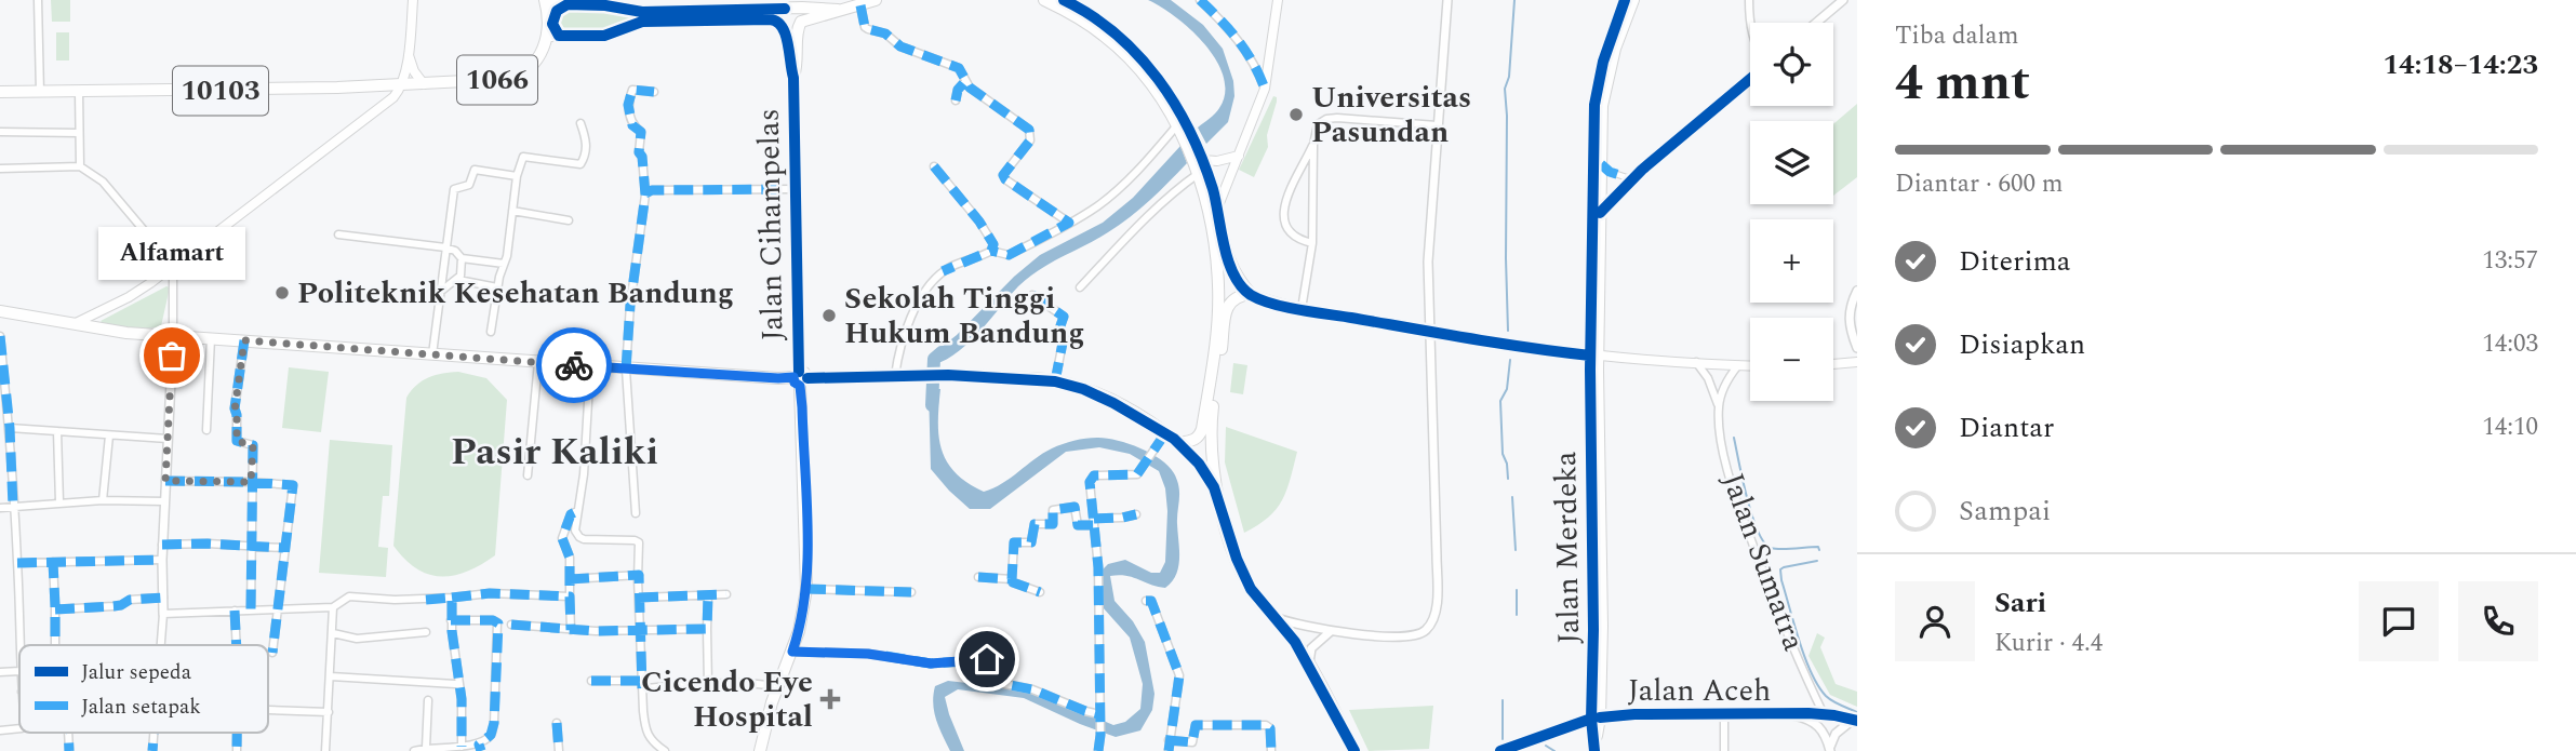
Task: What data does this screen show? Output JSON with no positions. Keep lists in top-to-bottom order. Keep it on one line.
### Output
{"streets":{"main road":["1066","10103","Jalan Cihampelas","Jalan Merdeka","Jalan Aceh"],"street":["Jalan Sumatra"]},"crossings":[["1066","10103"],["Jalan Merdeka","Jalan Aceh"],["Jalan Sumatra","Jalan Aceh"]],"districts":["Pasir Kaliki"],"places":{"other":["Universitas Pasundan","Politeknik Kesehatan Bandung","Sekolah Tinggi Hukum Bandung","Alfamart"],"health":["Cicendo Eye Hospital"]},"legend":["Jalur sepeda","Jalan setapak"],"page":{"heading":["4 mnt","Tiba dalam","14:18–14:23"],"panel":["Sari","Kurir · 4.4"],"map_buttons":["+","−"],"bar":"Diantar · 600 m","list":[["Diterima","13:57"],["Disiapkan","14:03"],["Diantar","14:10"],"Sampai"],"bubble":"Alfamart"}}
